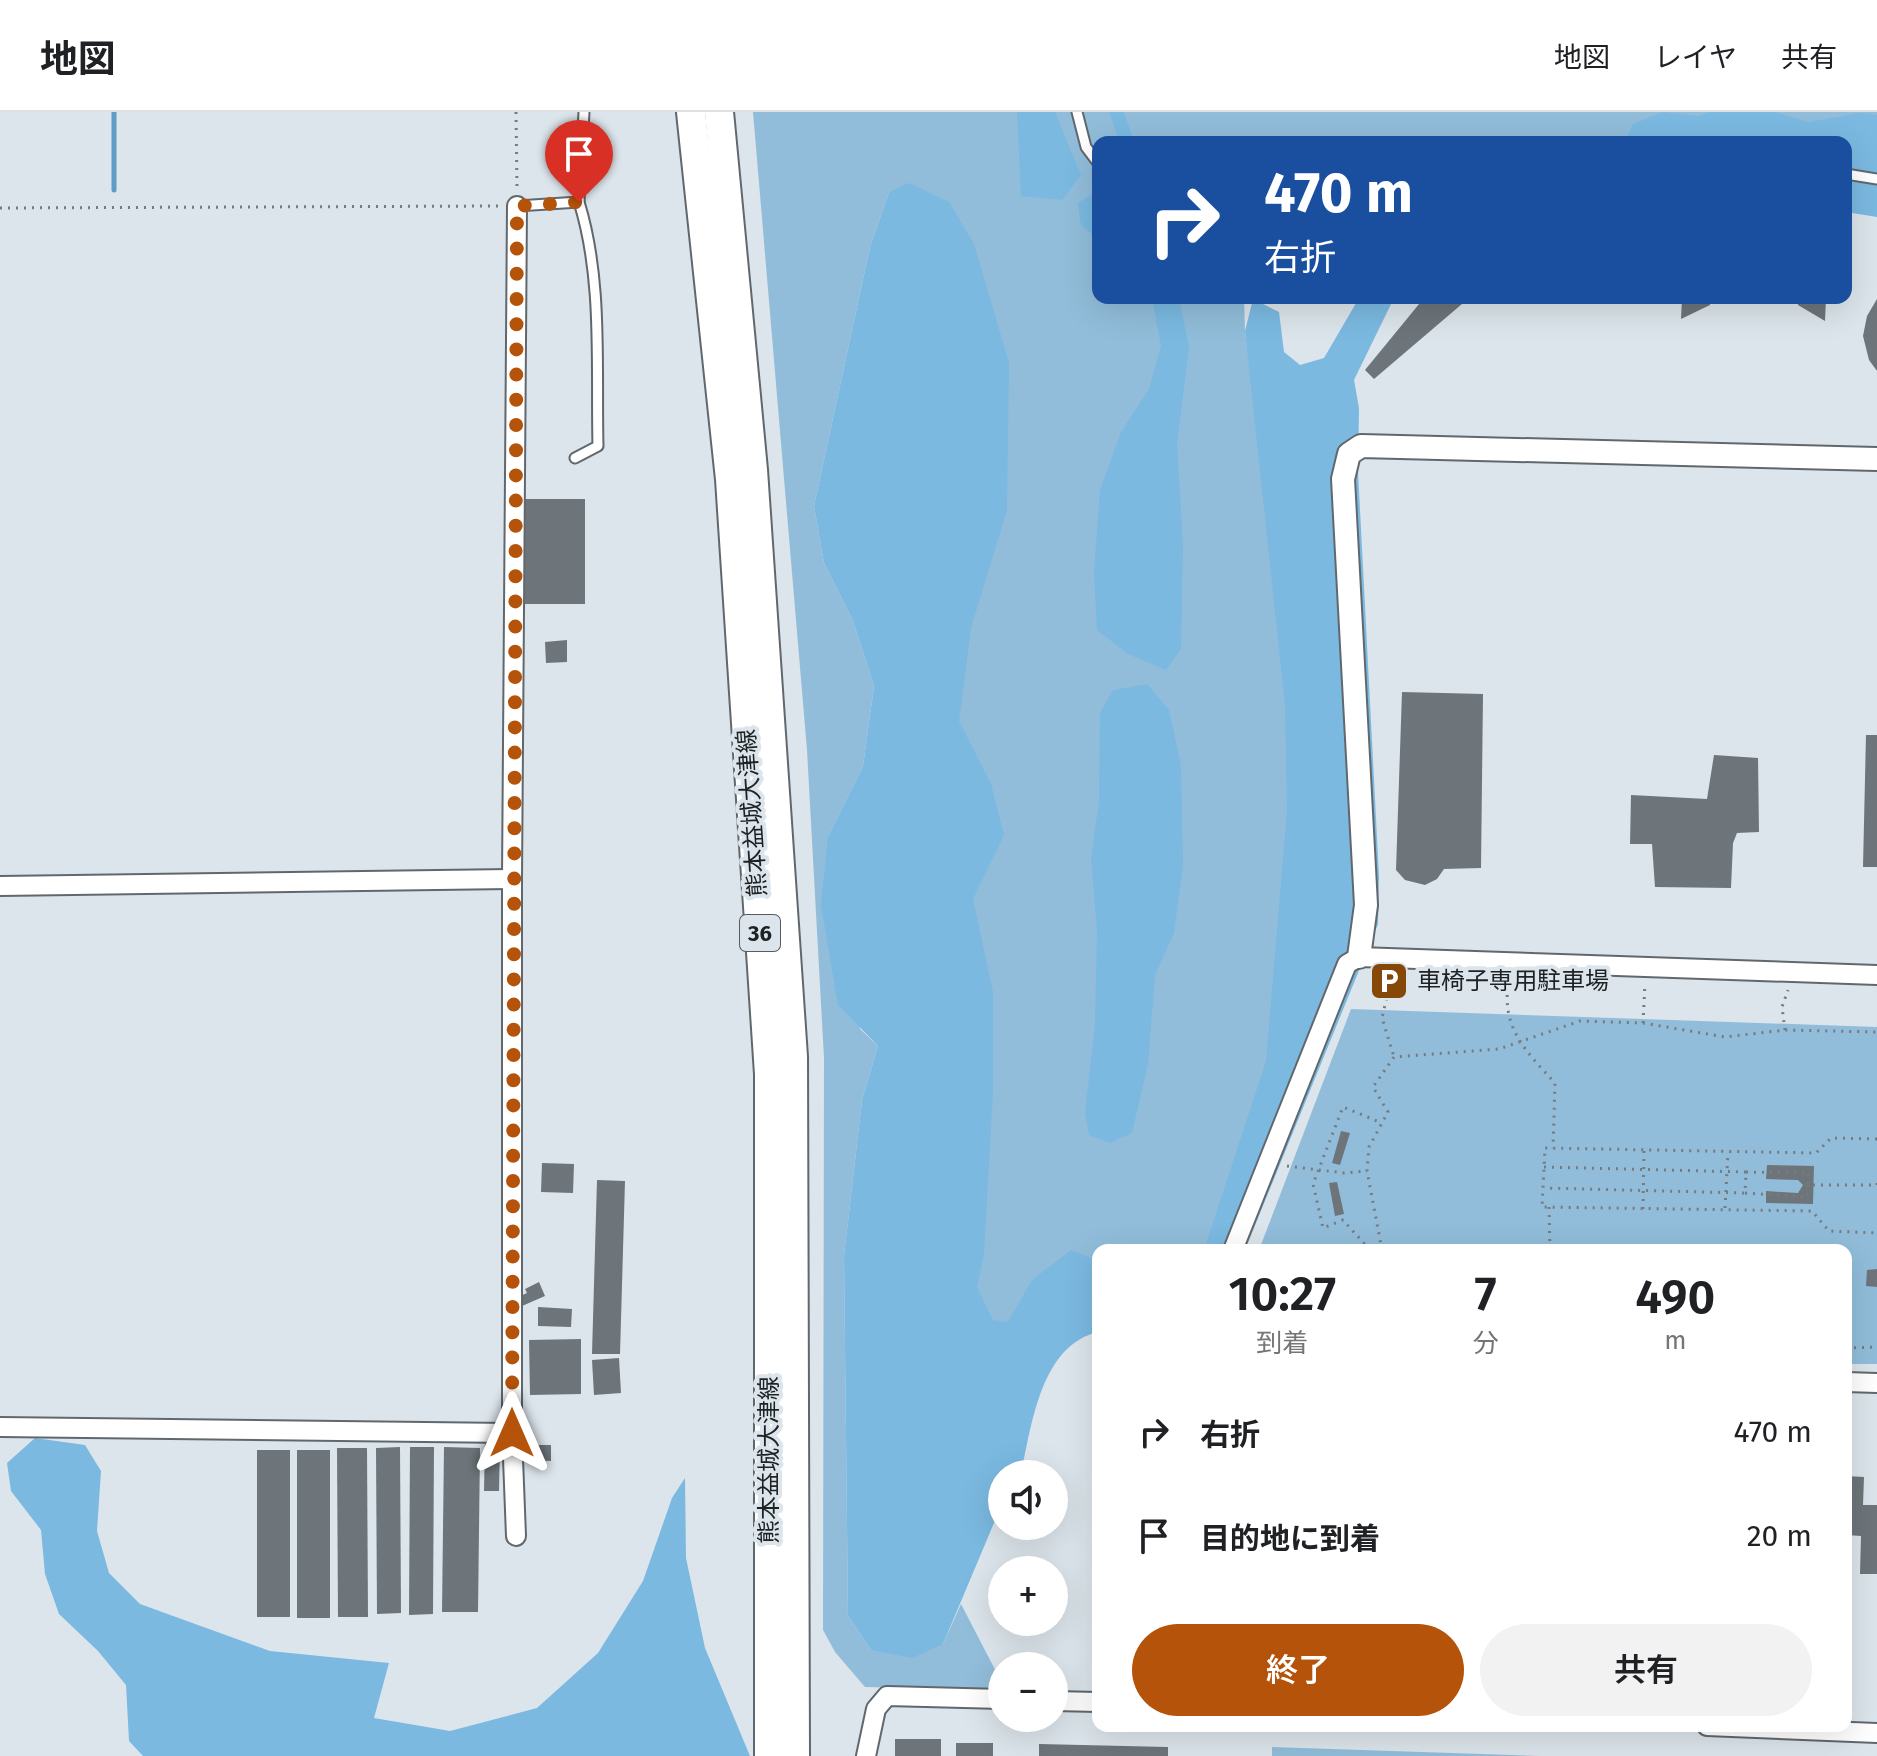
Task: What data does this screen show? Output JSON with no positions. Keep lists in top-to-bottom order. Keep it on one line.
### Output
{"streets":{"main road":["熊本益城大津線","36"]},"places":{"parking":["車椅子専用駐車場"]},"page":{"header":"地図","nav":["地図","レイヤ","共有"],"turn":["470 m","右折"],"eta":["10:27","到着","7","分","490","m"],"list":[{"name":"右折","value":"470 m"},{"name":"目的地に到着","value":"20 m"}],"map_buttons":["+","−"],"buttons":["終了","共有"]}}
